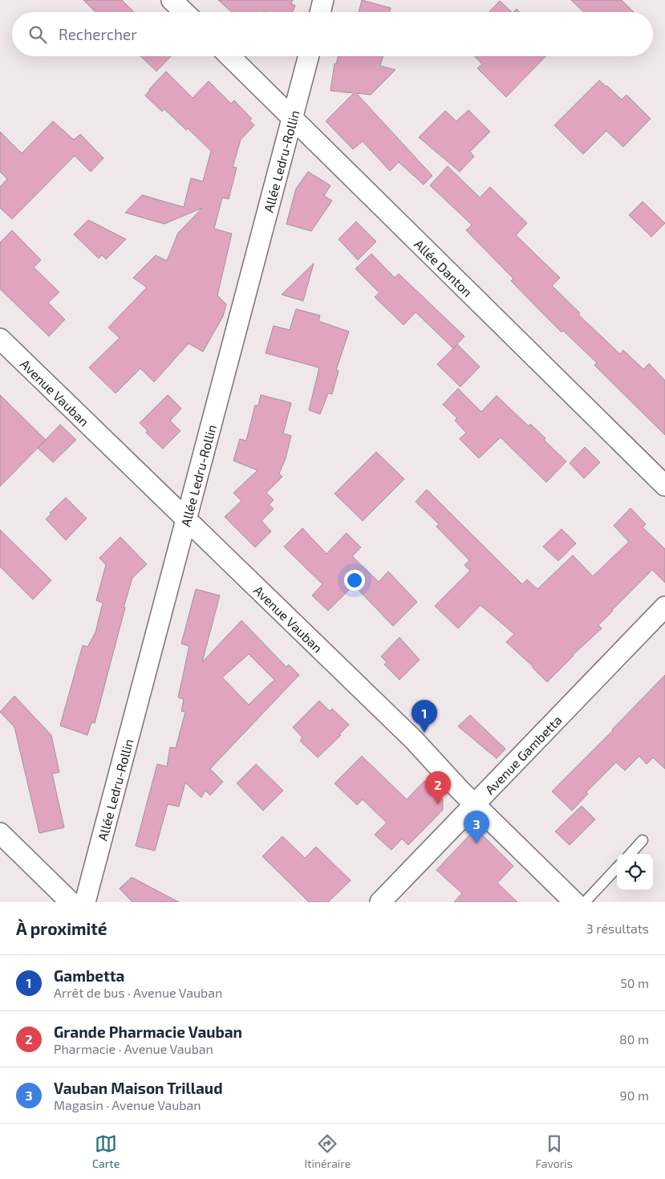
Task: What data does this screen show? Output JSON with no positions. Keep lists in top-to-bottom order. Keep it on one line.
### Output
{"streets":{"street":["Allée Ledru-Rollin","Allée Danton","Avenue Vauban","Avenue Gambetta"]},"crossings":[["Allée Ledru-Rollin","Allée Danton"],["Allée Ledru-Rollin","Avenue Vauban"],["Avenue Vauban","Avenue Gambetta"]],"page":{"search":"Rechercher","pins":["1","2","3"],"heading":["À proximité","3 résultats"],"list":[{"mark":"1","name":"Gambetta","note":"Arrêt de bus · Avenue Vauban","value":"50 m"},{"mark":"2","name":"Grande Pharmacie Vauban","note":"Pharmacie · Avenue Vauban","value":"80 m"},{"mark":"3","name":"Vauban Maison Trillaud","note":"Magasin · Avenue Vauban","value":"90 m"}],"nav":["Carte","Itinéraire","Favoris"]}}
